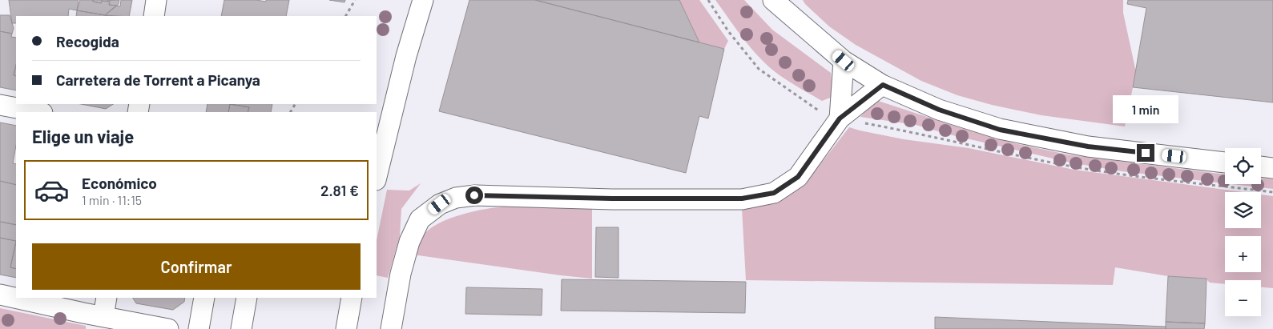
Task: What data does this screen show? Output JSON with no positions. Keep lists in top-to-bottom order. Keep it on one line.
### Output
{"page":{"banner":["Recogida","Carretera de Torrent a Picanya"],"bubble":"1 min","heading":"Elige un viaje","map_buttons":["+","−"],"list":[{"name":"Económico","note":"1 min · 11:15","value":"2.81 €"}],"buttons":"Confirmar"}}
